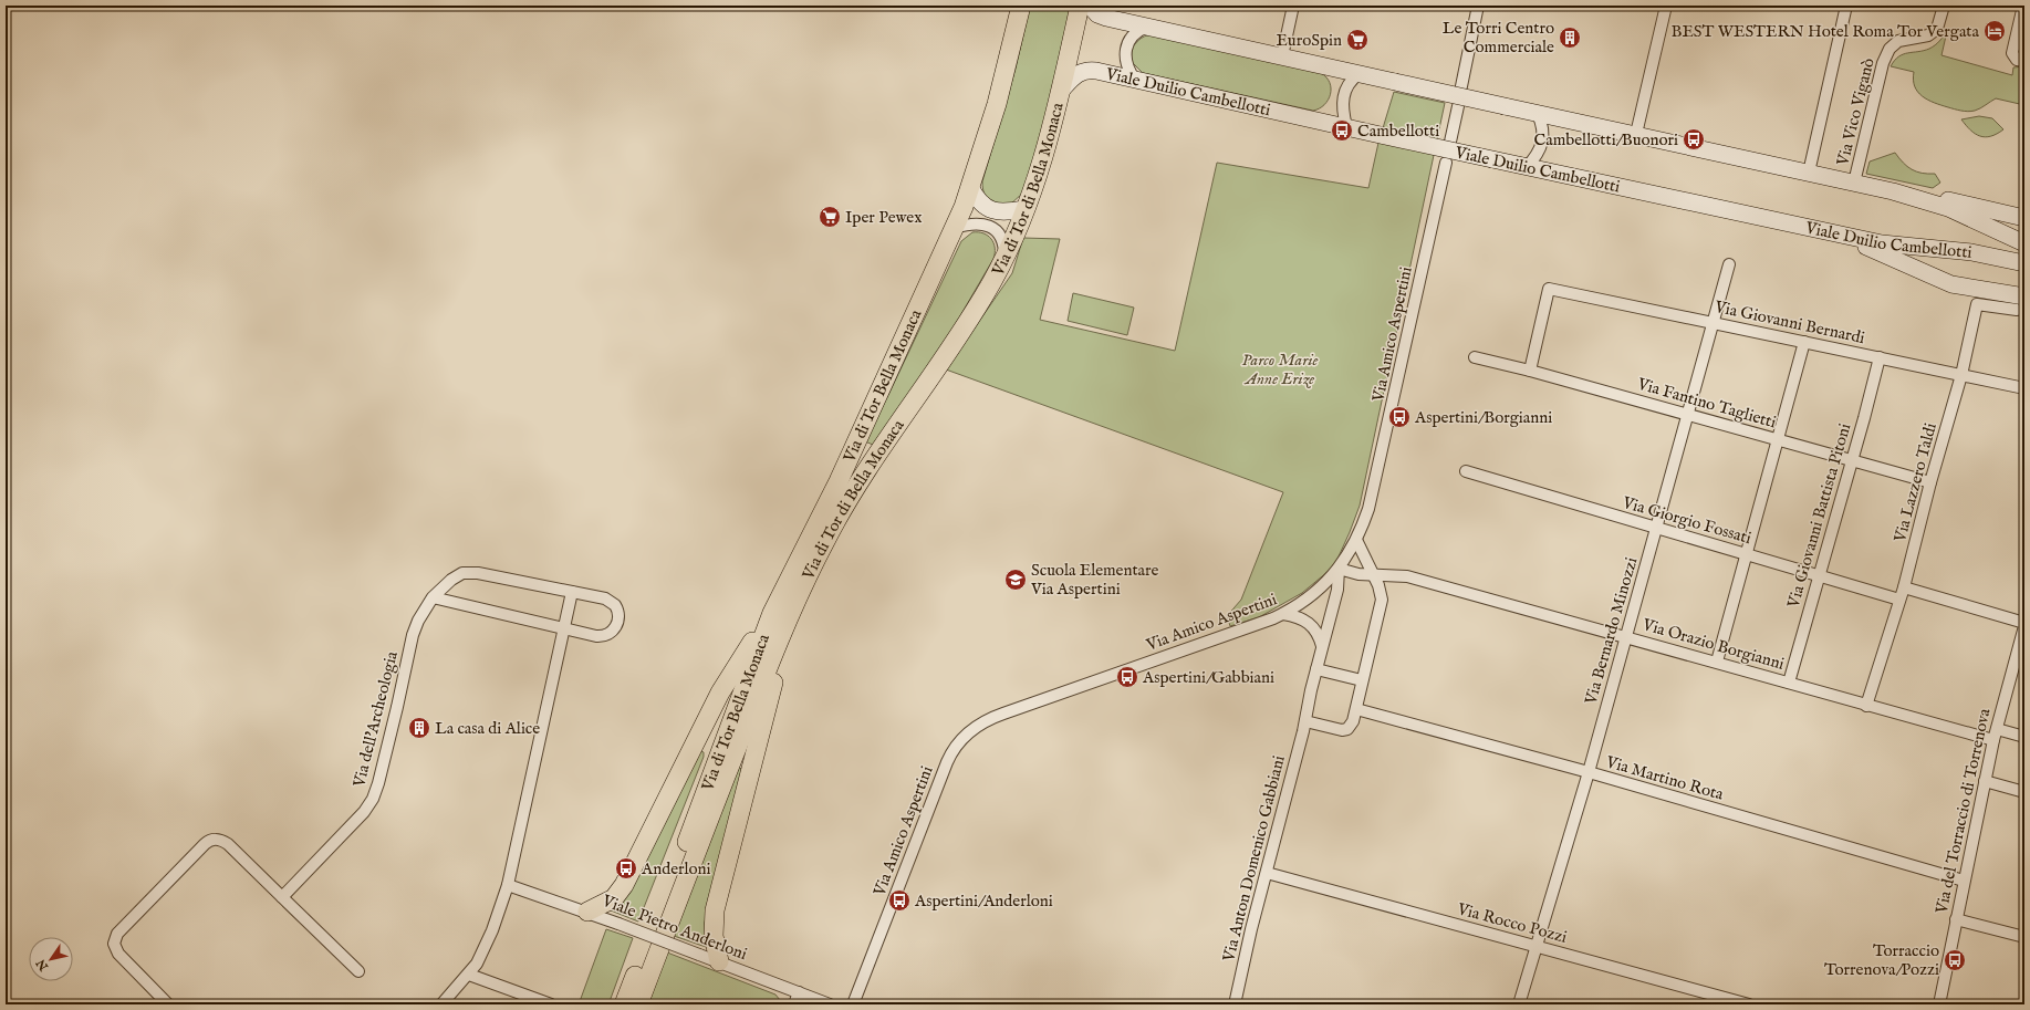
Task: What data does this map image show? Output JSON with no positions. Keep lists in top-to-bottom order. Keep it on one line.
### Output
{"streets":{"main road":["Viale Duilio Cambellotti","Via di Tor di Bella Monaca","Via di Tor Bella Monaca"],"street":["Via Vico Viganò","Via Giovanni Bernardi","Via Amico Aspertini","Via Fantino Taglietti","Via Lazzero Taldi","Via Giovanni Battista Pitoni","Via Giorgio Fossati","Via Bernardo Minozzi","Via Orazio Borgianni","Via dell'Archeologia","Via Martino Rota","Via del Torraccio di Torrenova","Via Anton Domenico Gabbiani","Via Rocco Pozzi","Viale Pietro Anderloni"]},"crossings":[["Viale Duilio Cambellotti","Via Vico Viganò"],["Viale Duilio Cambellotti","Via di Tor di Bella Monaca"],["Via Giovanni Bernardi","Via Fantino Taglietti"],["Via Giovanni Bernardi","Via Lazzero Taldi"],["Via Giovanni Bernardi","Via Giovanni Battista Pitoni"],["Via Giovanni Bernardi","Via Bernardo Minozzi"],["Via Amico Aspertini","Via Orazio Borgianni"],["Via Amico Aspertini","Via Anton Domenico Gabbiani"],["Via Fantino Taglietti","Via Lazzero Taldi"],["Via Fantino Taglietti","Via Giovanni Battista Pitoni"],["Via Fantino Taglietti","Via Bernardo Minozzi"],["Via Lazzero Taldi","Via Giorgio Fossati"],["Via Lazzero Taldi","Via Orazio Borgianni"],["Via Giovanni Battista Pitoni","Via Giorgio Fossati"],["Via Giovanni Battista Pitoni","Via Orazio Borgianni"],["Via Giorgio Fossati","Via Bernardo Minozzi"],["Via Bernardo Minozzi","Via Orazio Borgianni"],["Via Bernardo Minozzi","Via Martino Rota"],["Via Bernardo Minozzi","Via Rocco Pozzi"],["Via Orazio Borgianni","Via del Torraccio di Torrenova"],["Via Orazio Borgianni","Via Anton Domenico Gabbiani"],["Via Martino Rota","Via del Torraccio di Torrenova"],["Via Anton Domenico Gabbiani","Via Rocco Pozzi"]],"parks":["Parco Marie Anne Erize"],"places":{"hotel":["BEST WESTERN Hotel Roma Tor Vergata"],"building":["Le Torri Centro Commerciale","La casa di Alice"],"supermarket":["EuroSpin","Iper Pewex"],"bus stop":["Cambellotti","Cambellotti/Buonori","Aspertini/Borgianni","Aspertini/Gabbiani","Anderloni","Aspertini/Anderloni","Torraccio Torrenova/Pozzi"],"school or university":["Scuola Elementare Via Aspertini"]},"north":"bottom left"}
